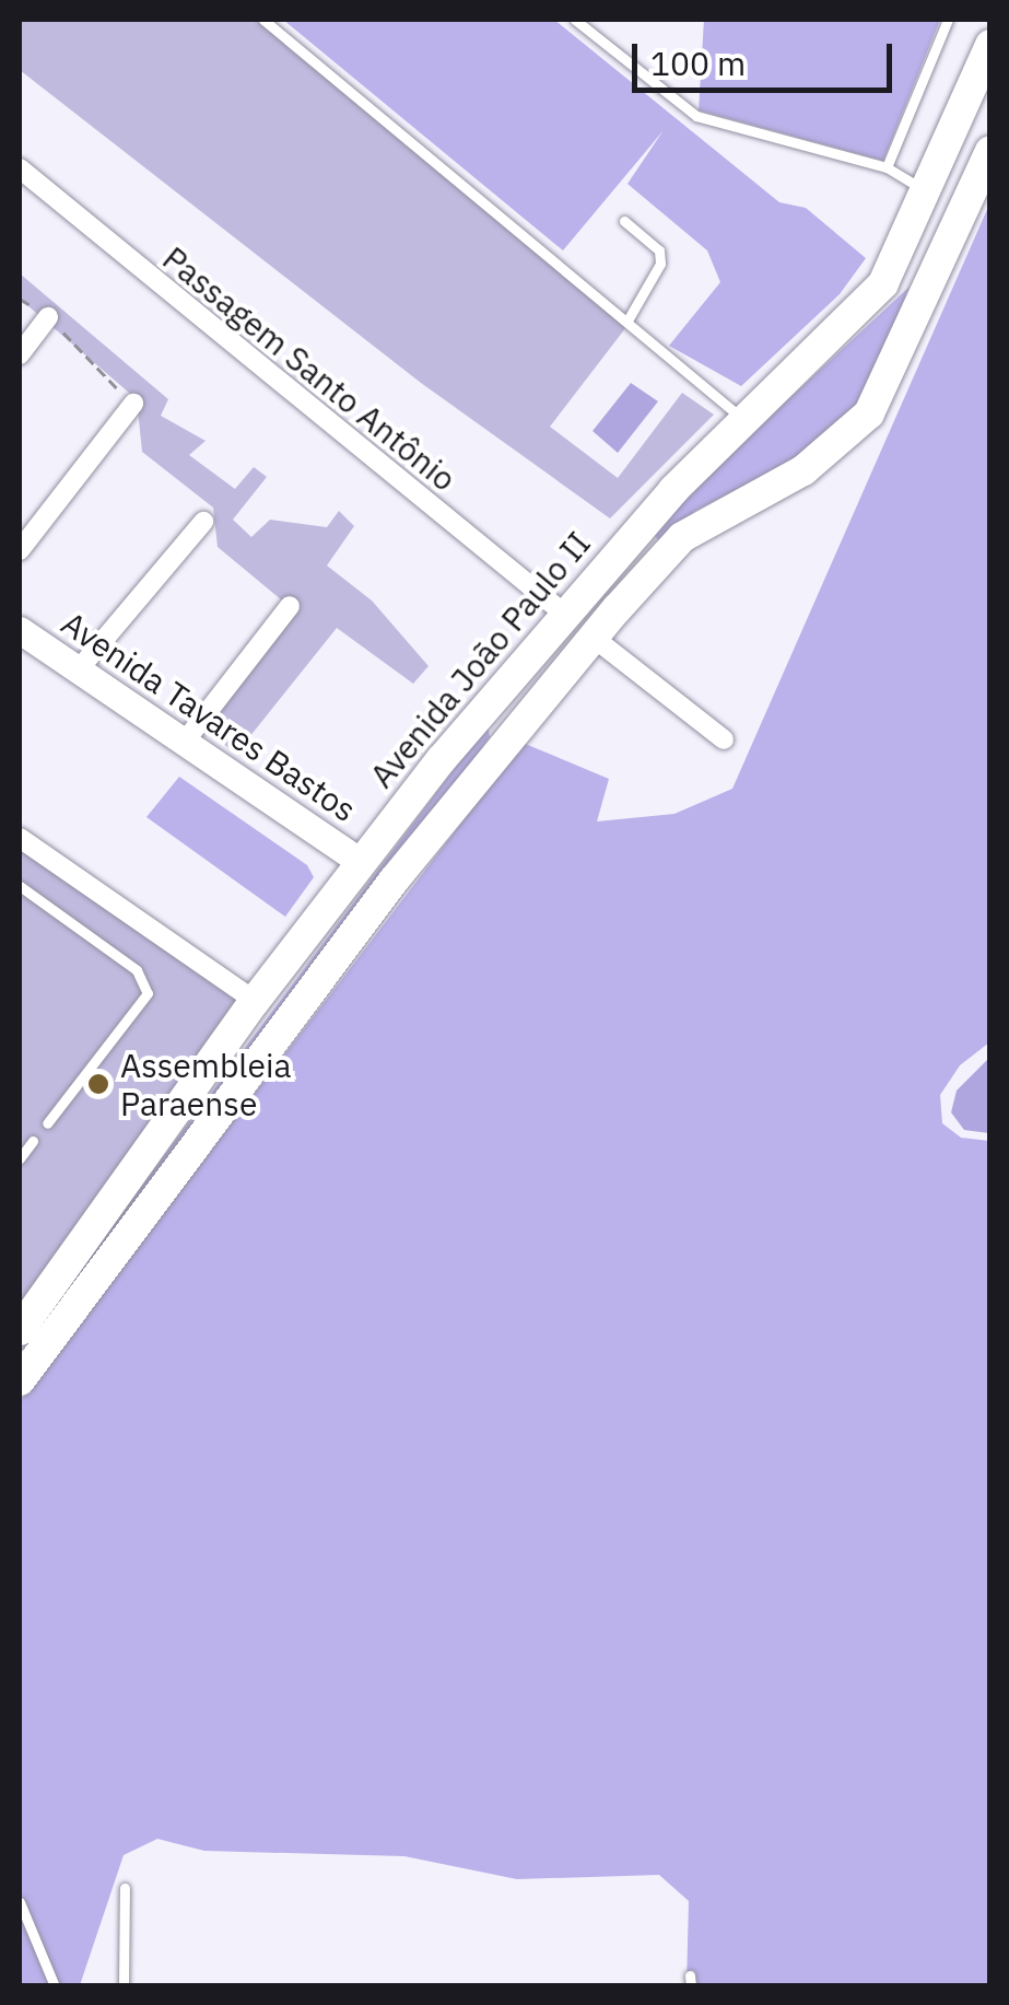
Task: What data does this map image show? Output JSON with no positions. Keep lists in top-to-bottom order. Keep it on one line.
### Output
{"streets":{"main road":["Avenida João Paulo II","Avenida Tavares Bastos"],"street":["Passagem Santo Antônio"]},"crossings":[["Passagem Santo Antônio","Avenida João Paulo II"],["Avenida João Paulo II","Avenida Tavares Bastos"]],"places":["Assembleia Paraense"],"scale_bar":"100 m"}
